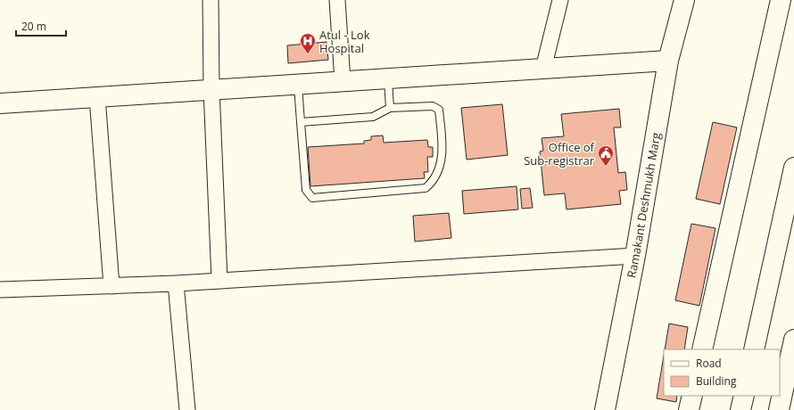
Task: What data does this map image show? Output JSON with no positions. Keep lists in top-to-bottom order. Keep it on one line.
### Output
{"streets":{"main road":["Ramakant Deshmukh Marg"]},"places":{"hospital":["Atul - Lok Hospital"],"public building":["Office of Sub-registrar"]},"legend":["Road","Building"],"scale_bar":"20 m"}
